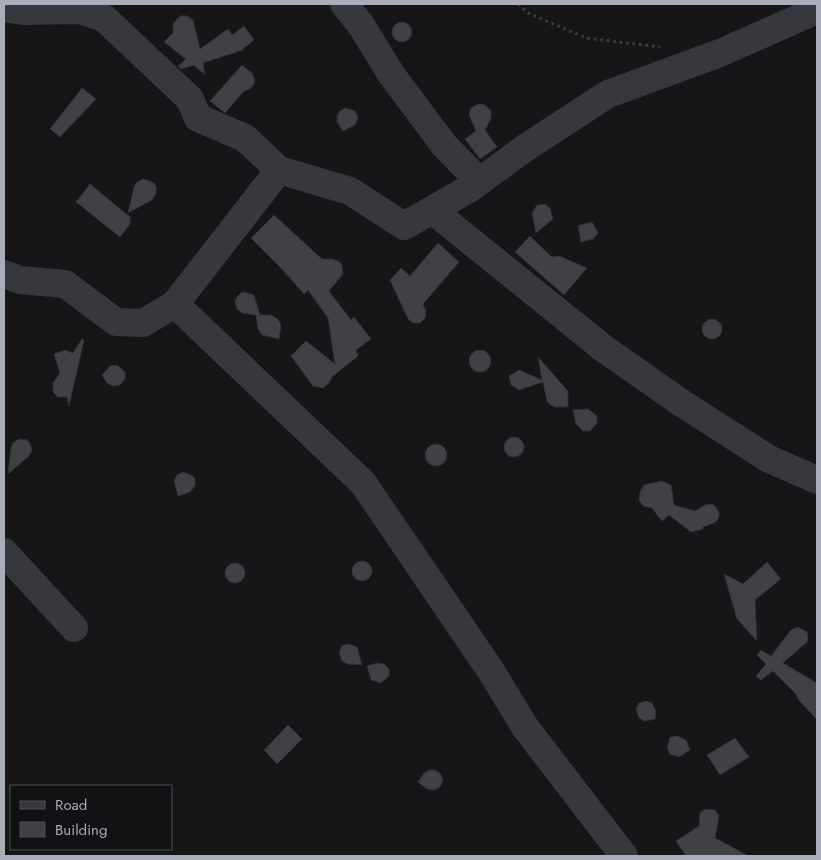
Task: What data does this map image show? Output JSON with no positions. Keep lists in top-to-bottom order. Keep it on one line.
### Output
{"legend":["Road","Building"]}
